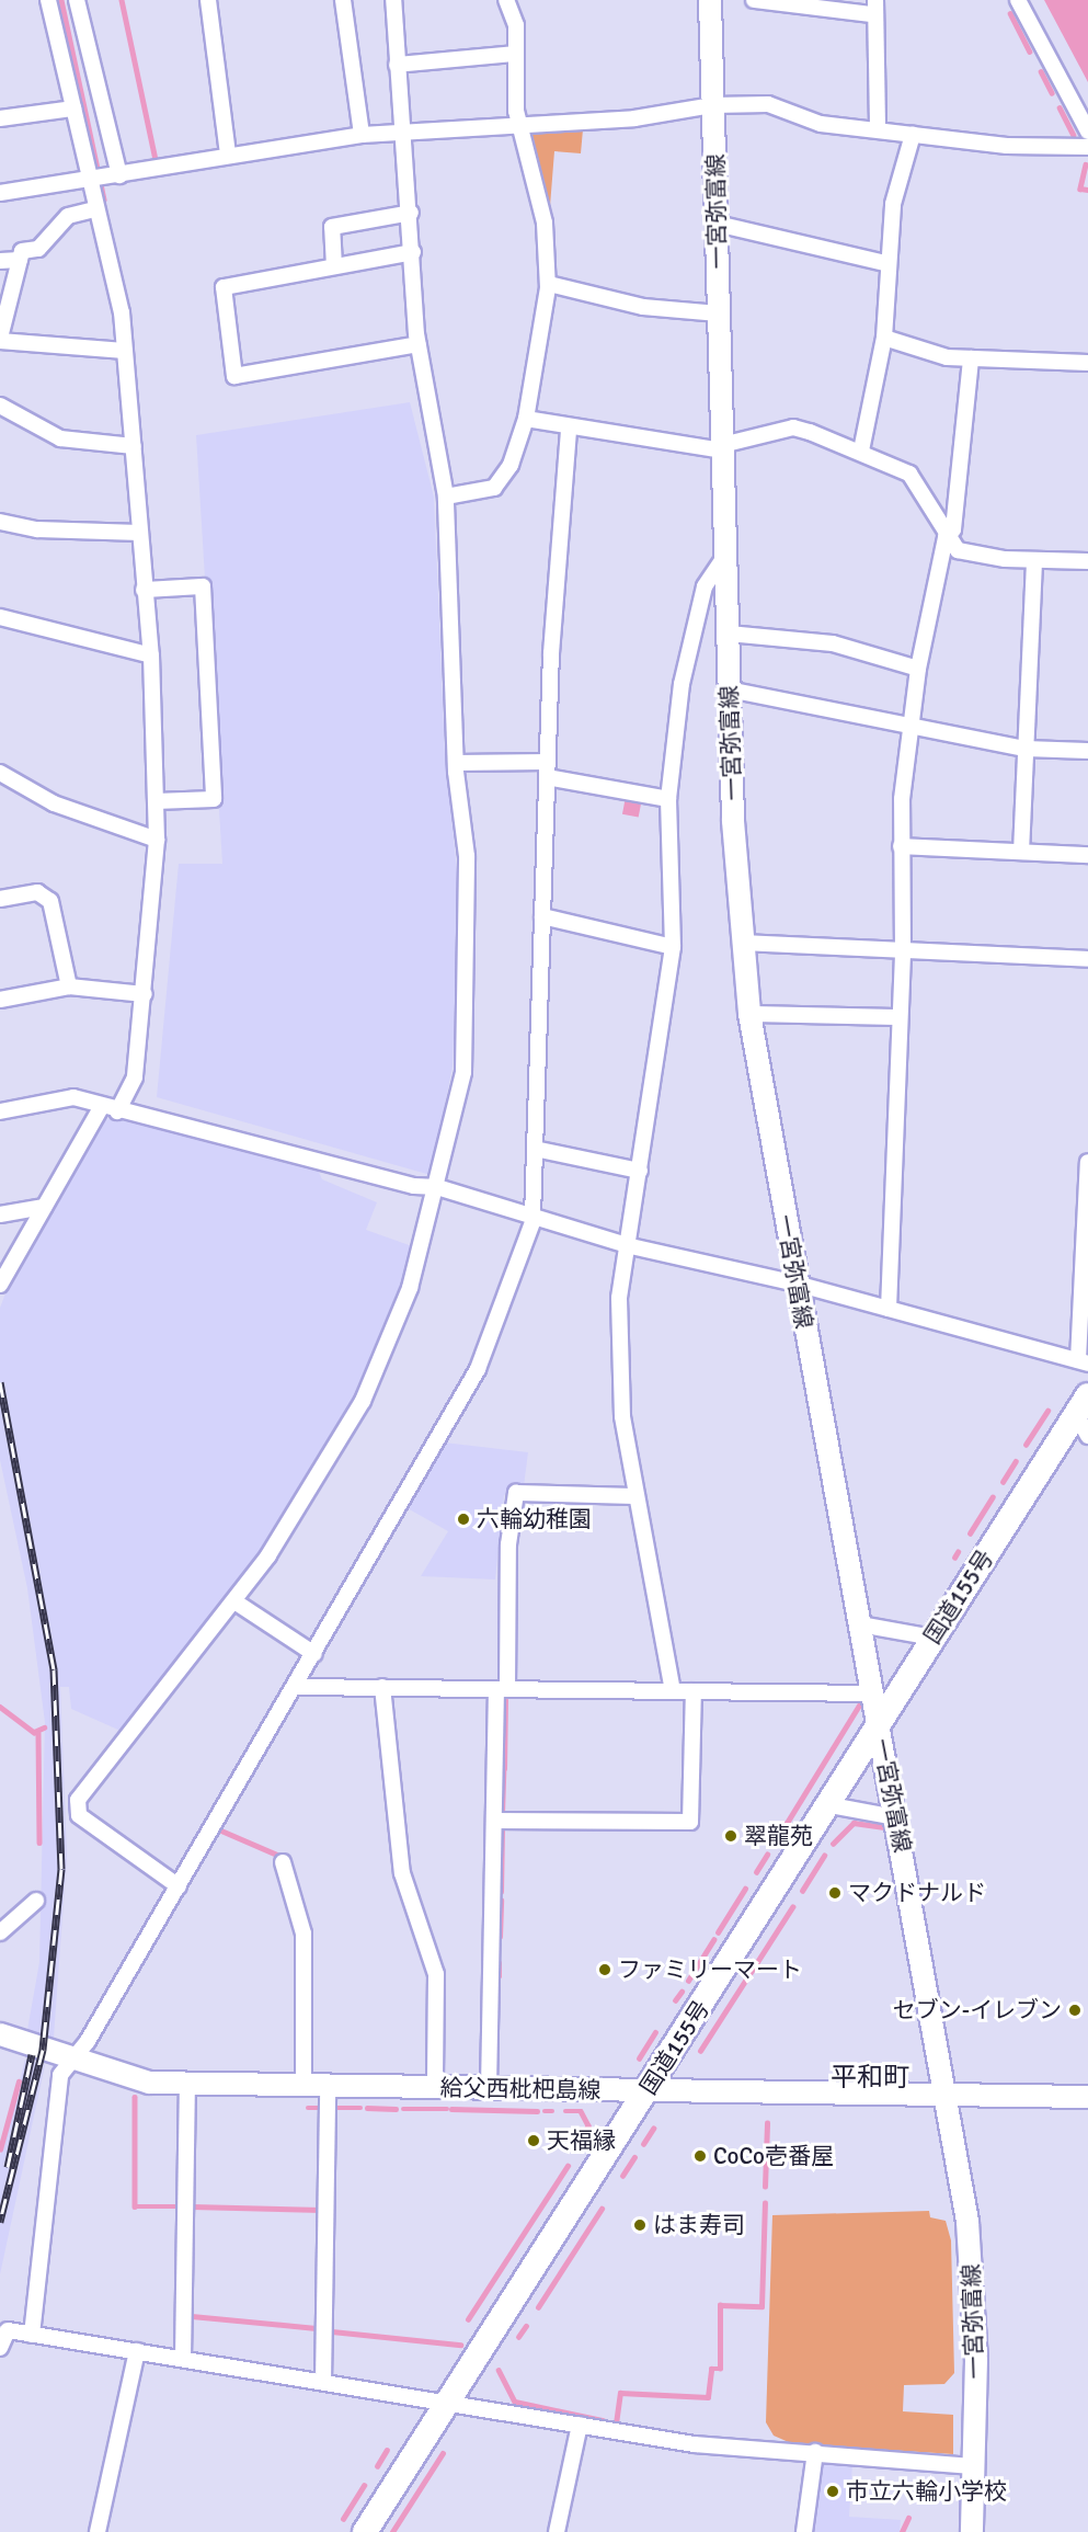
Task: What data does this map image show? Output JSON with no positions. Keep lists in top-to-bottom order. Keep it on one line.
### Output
{"streets":{"highway":["国道155号"],"main road":["一宮弥富線","給父西枇杷島線"]},"crossings":[["一宮弥富線","国道155号"],["一宮弥富線","給父西枇杷島線"],["国道155号","給父西枇杷島線"]],"districts":["平和町"],"places":["六輪幼稚園","翠龍苑","マクドナルド","ファミリーマート","セブン-イレブン","天福縁","CoCo壱番屋","はま寿司","市立六輪小学校"]}
